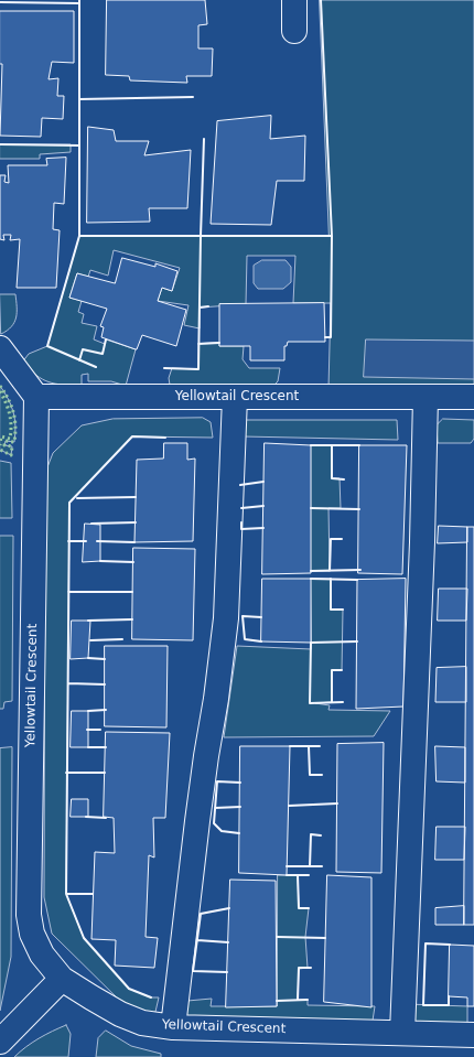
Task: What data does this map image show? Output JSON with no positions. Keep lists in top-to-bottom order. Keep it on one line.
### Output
{"streets":{"street":["Yellowtail Crescent"]}}
